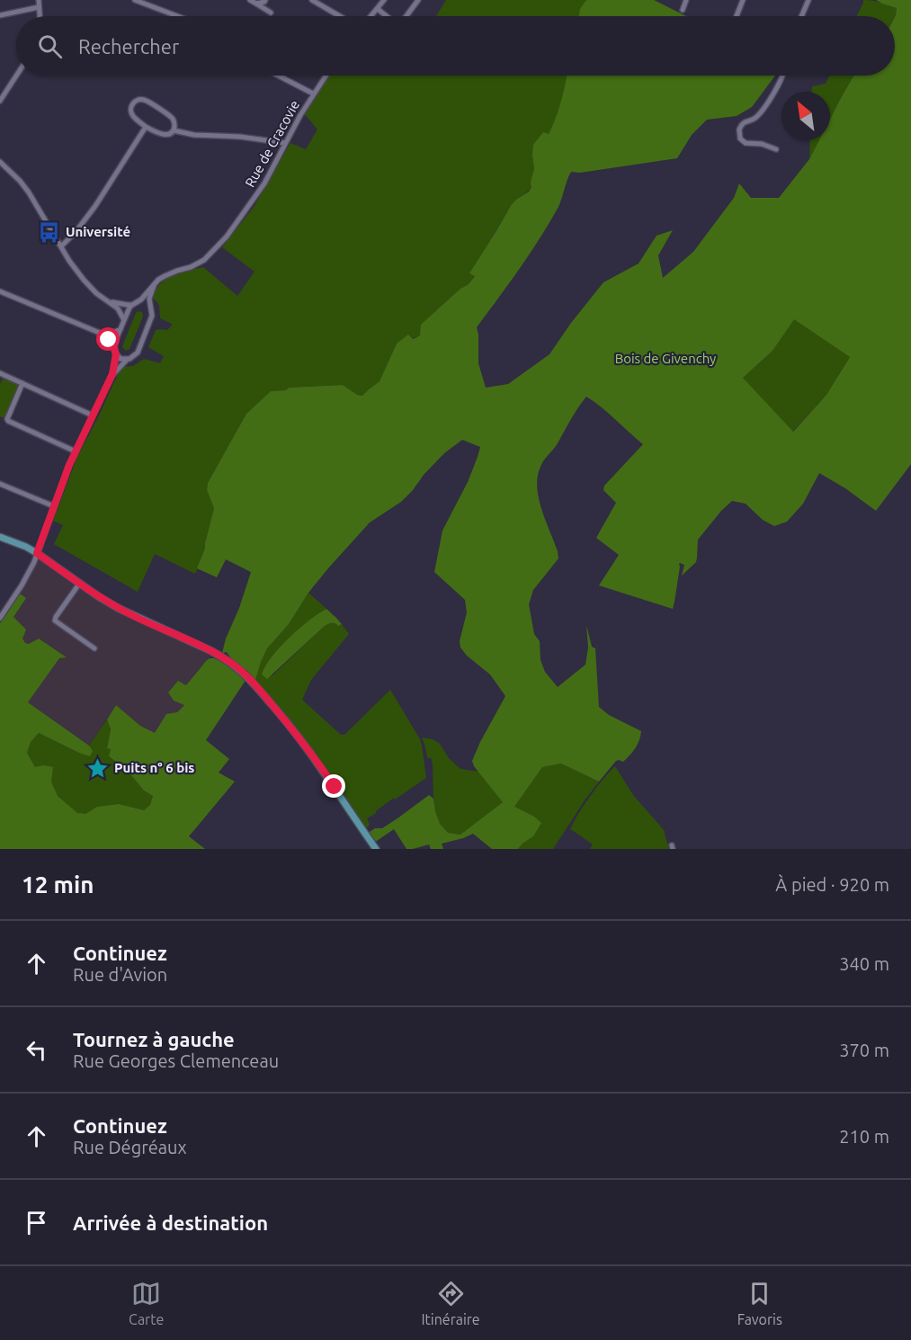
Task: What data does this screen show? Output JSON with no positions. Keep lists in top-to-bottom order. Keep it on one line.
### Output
{"streets":{"street":["Rue de Cracovie"]},"parks":["Bois de Givenchy"],"places":{"bus stop":["Université"],"place":["Puits n° 6 bis"]},"north":"top left","page":{"search":"Rechercher","heading":["12 min","À pied · 920 m"],"list":[["Continuez","Rue d'Avion","340 m"],["Tournez à gauche","Rue Georges Clemenceau","370 m"],["Continuez","Rue Dégréaux","210 m"],"Arrivée à destination"],"nav":["Carte","Itinéraire","Favoris"]}}
